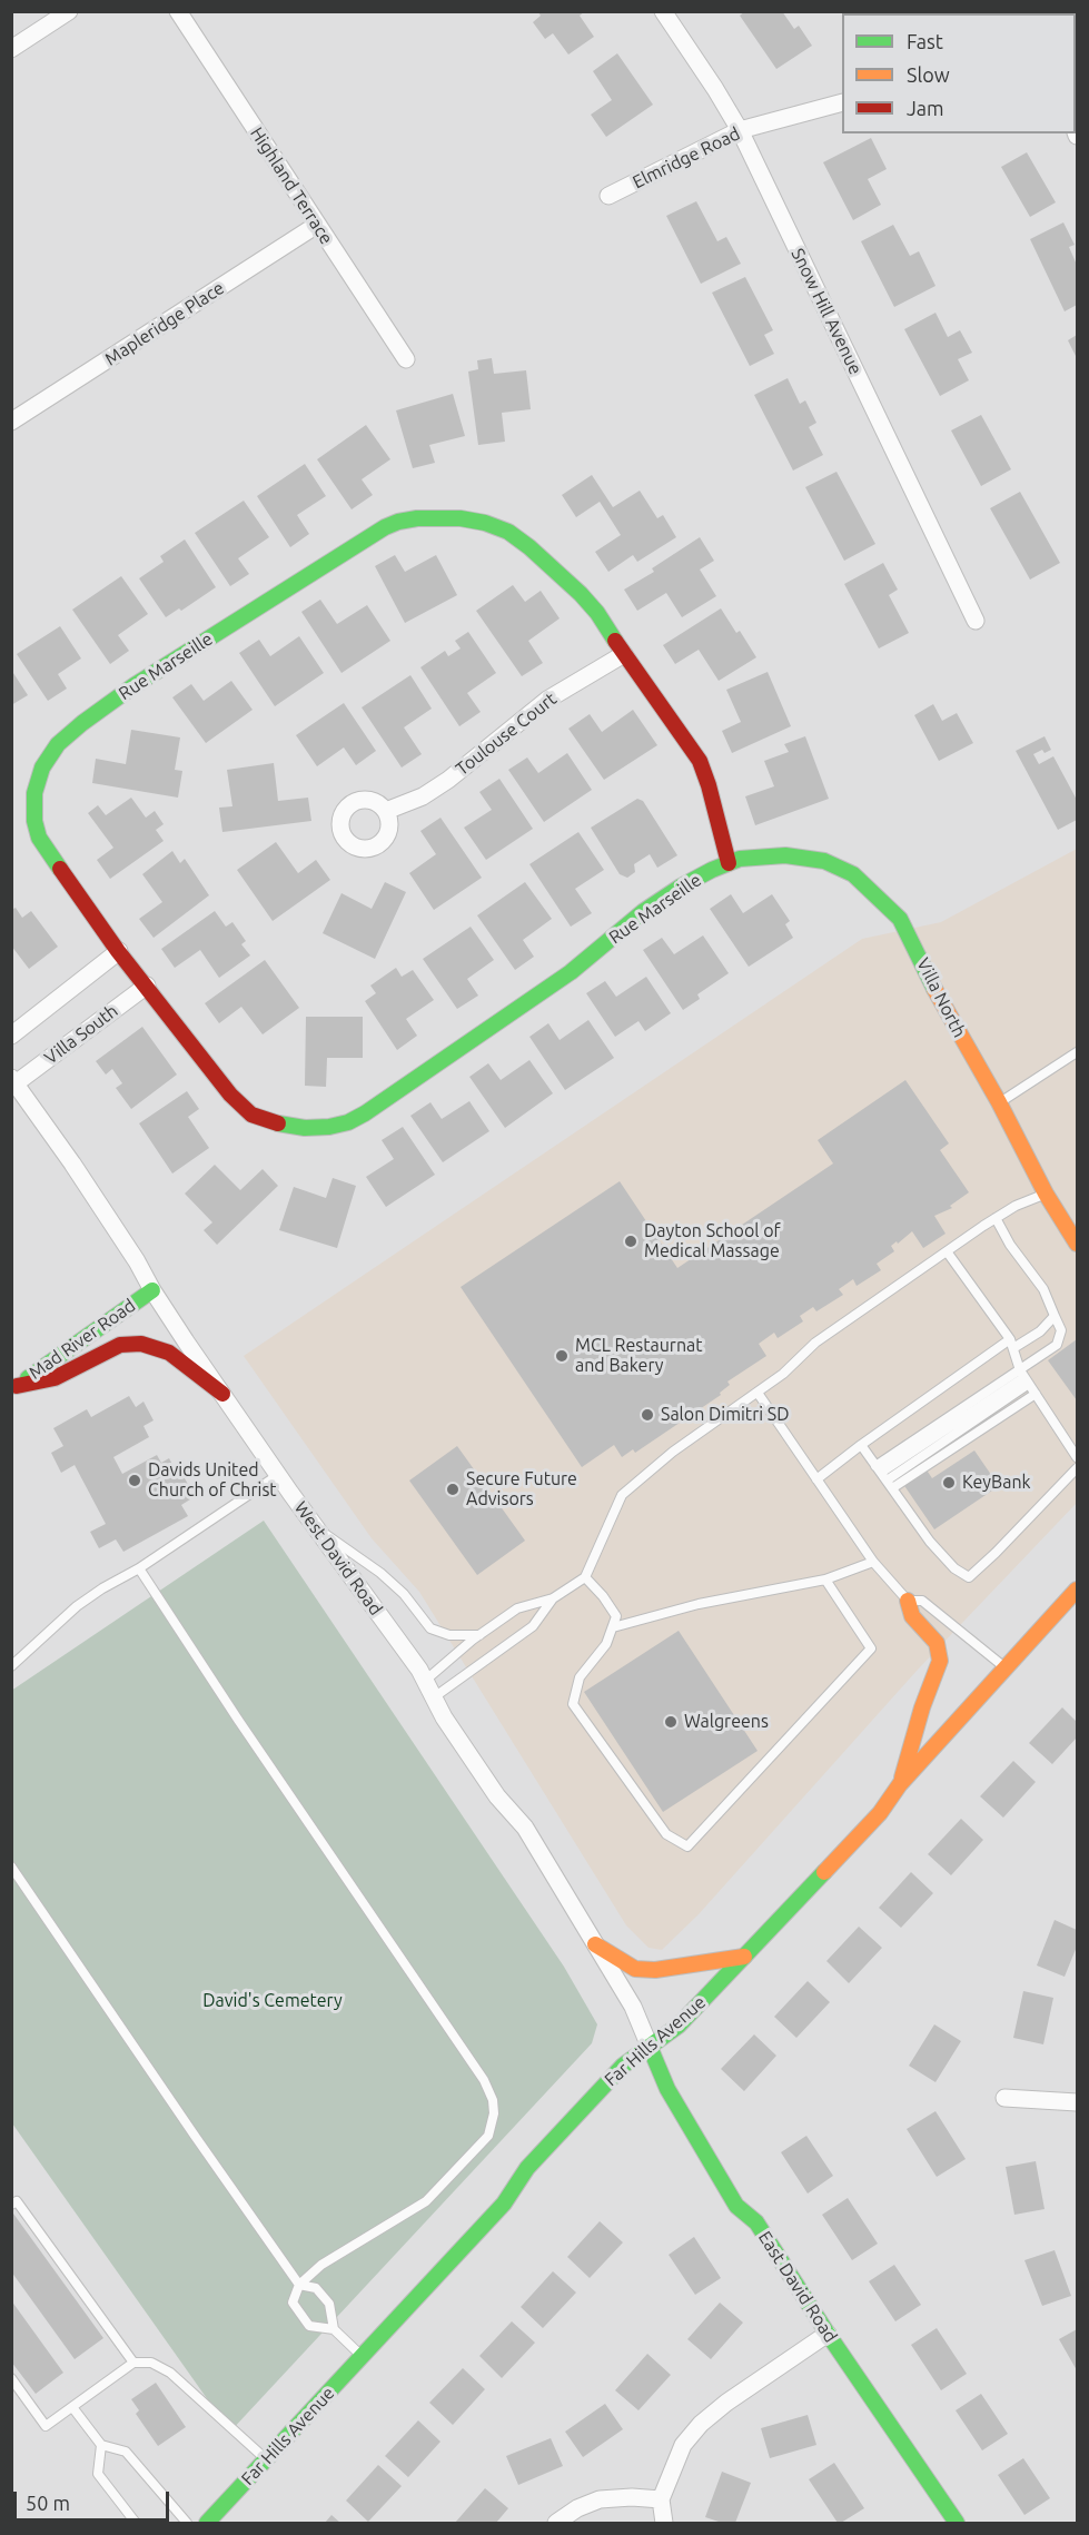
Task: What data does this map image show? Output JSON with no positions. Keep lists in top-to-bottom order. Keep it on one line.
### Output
{"streets":{"street":["Elmridge Road","Highland Terrace","Snow Hill Avenue","Mapleridge Place","Rue Marseille","Toulouse Court","Villa North","Villa South","Mad River Road","West David Road","Far Hills Avenue","East David Road"]},"crossings":[["Elmridge Road","Snow Hill Avenue"],["Highland Terrace","Mapleridge Place"],["Rue Marseille","Toulouse Court"],["Rue Marseille","Villa North"],["Rue Marseille","Villa South"],["Villa South","West David Road"],["Mad River Road","West David Road"],["West David Road","Far Hills Avenue"],["West David Road","East David Road"],["Far Hills Avenue","East David Road"]],"parks":["David's Cemetery"],"places":["Dayton School of Medical Massage","MCL Restaurnat and Bakery","Salon Dimitri SD","Davids United Church of Christ","KeyBank","Secure Future Advisors","Walgreens"],"legend":["Fast","Slow","Jam"],"scale_bar":"50 m"}
